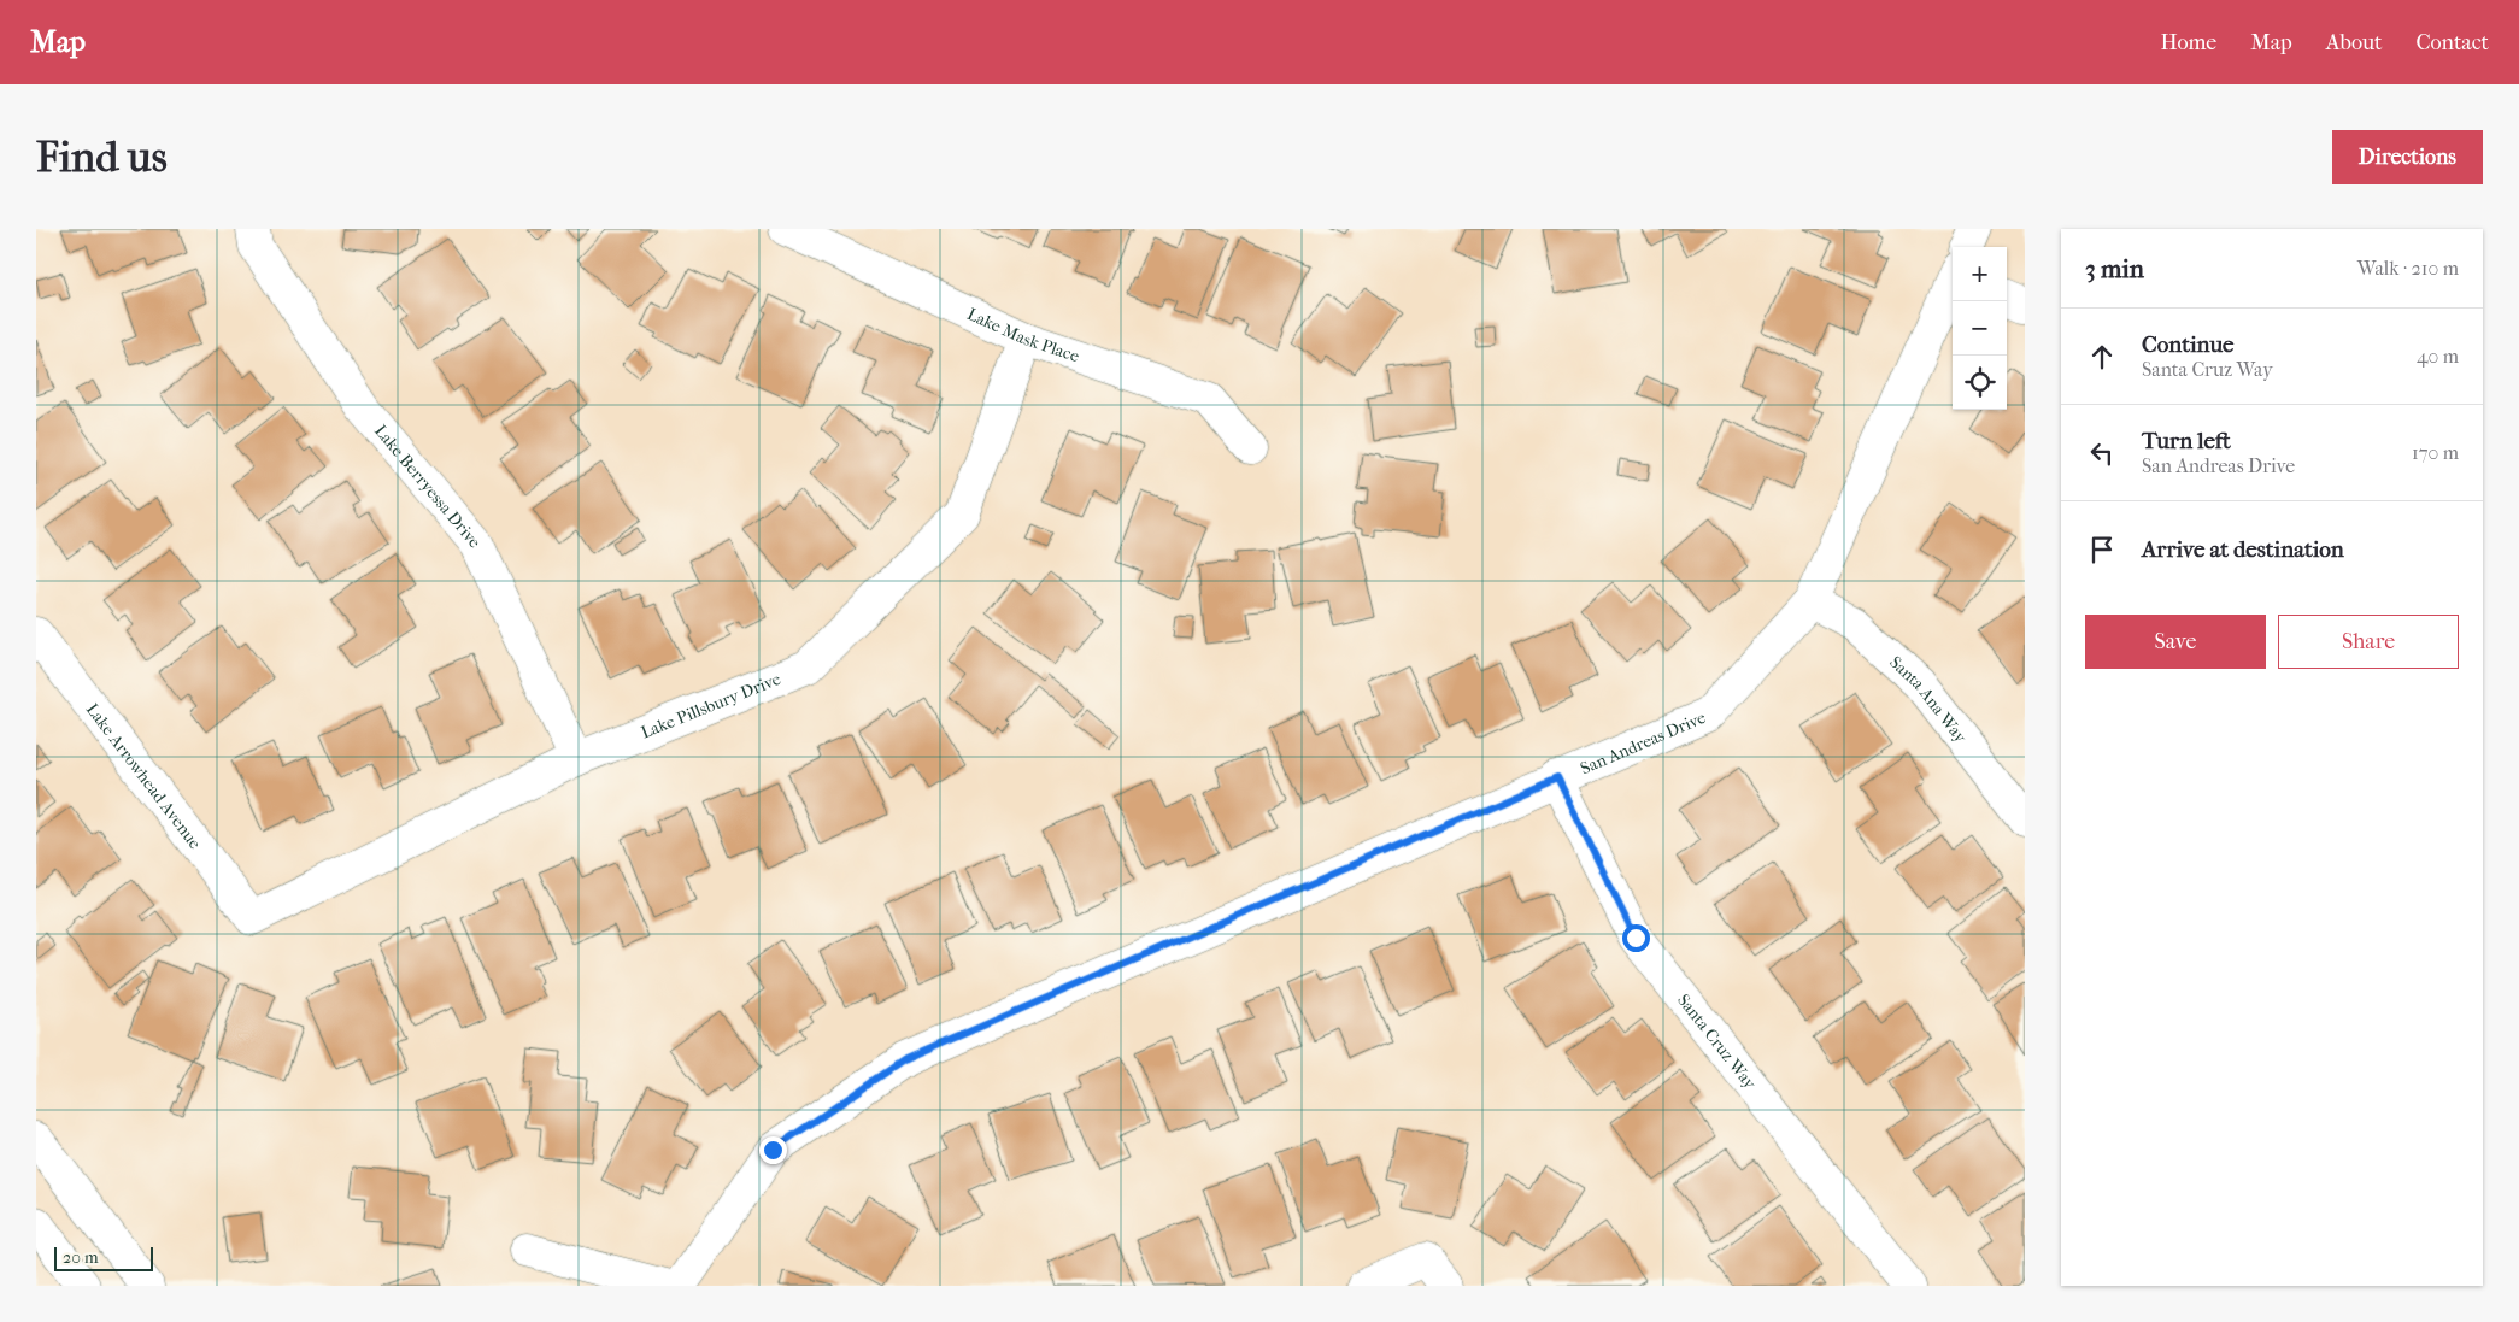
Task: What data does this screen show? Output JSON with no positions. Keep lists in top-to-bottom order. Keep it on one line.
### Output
{"streets":{"main road":["Lake Mask Place","Lake Berryessa Drive","Santa Ana Way","Lake Pillsbury Drive","San Andreas Drive","Lake Arrowhead Avenue","Santa Cruz Way"]},"crossings":[["Lake Mask Place","Lake Pillsbury Drive"],["Lake Berryessa Drive","Lake Pillsbury Drive"],["Santa Ana Way","San Andreas Drive"],["Lake Pillsbury Drive","Lake Arrowhead Avenue"],["San Andreas Drive","Santa Cruz Way"]],"scale_bar":"20 m","page":{"header":"Map","nav":["Home","Map","About","Contact"],"buttons":["Directions",["Save","Share"]],"title":"Find us","heading":["3 min","Walk · 210 m"],"map_buttons":["+","−"],"list":[["Continue","Santa Cruz Way","40 m"],["Turn left","San Andreas Drive","170 m"],"Arrive at destination"],"scale":"20 m"}}
